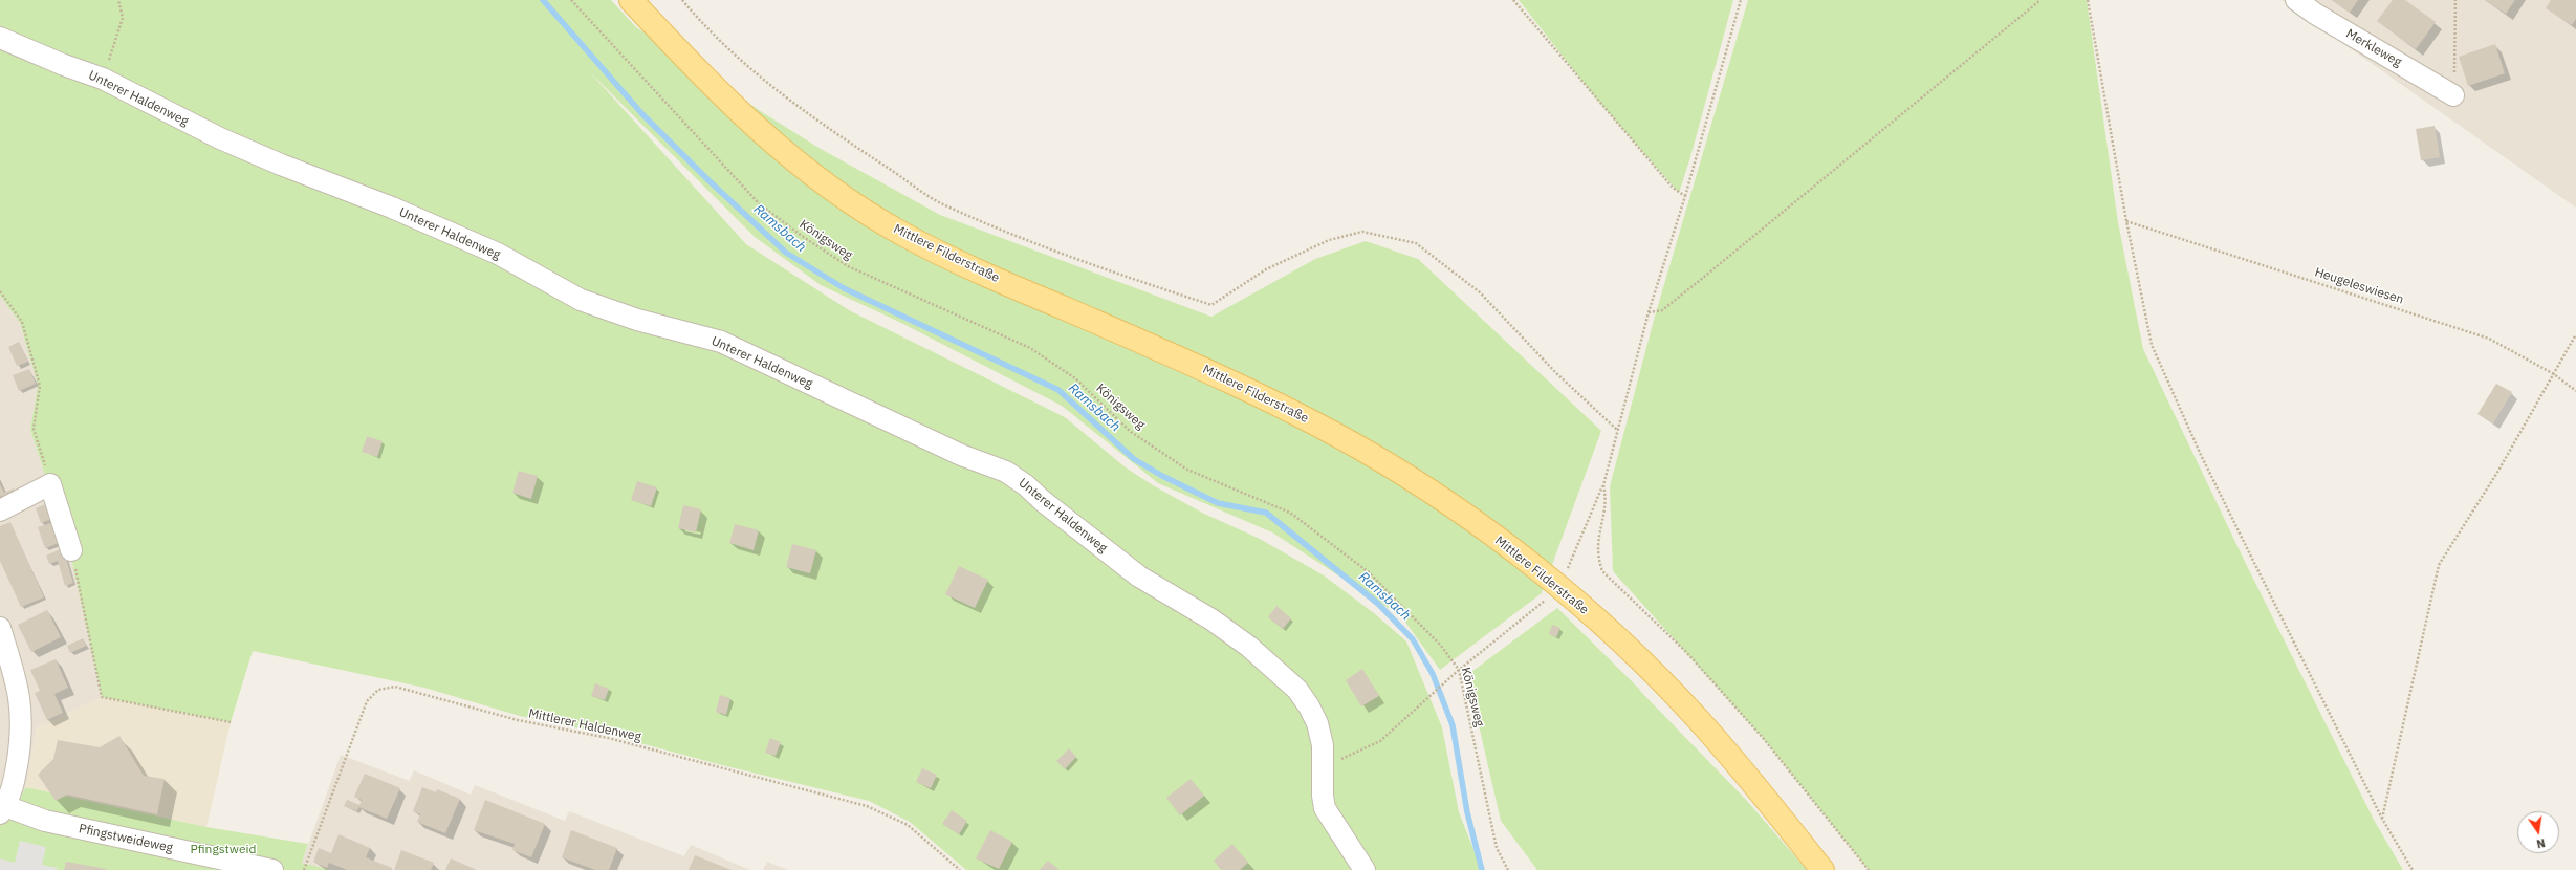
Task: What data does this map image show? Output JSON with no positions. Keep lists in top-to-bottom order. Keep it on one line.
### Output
{"streets":{"main road":["Mittlere Filderstraße"],"street":["Merkleweg","Unterer Haldenweg","Pfingstweideweg"],"path":["Königsweg","Heugeleswiesen","Mittlerer Haldenweg"]},"water":["Ramsbach"],"parks":["Pfingstweid"],"north":"bottom"}
